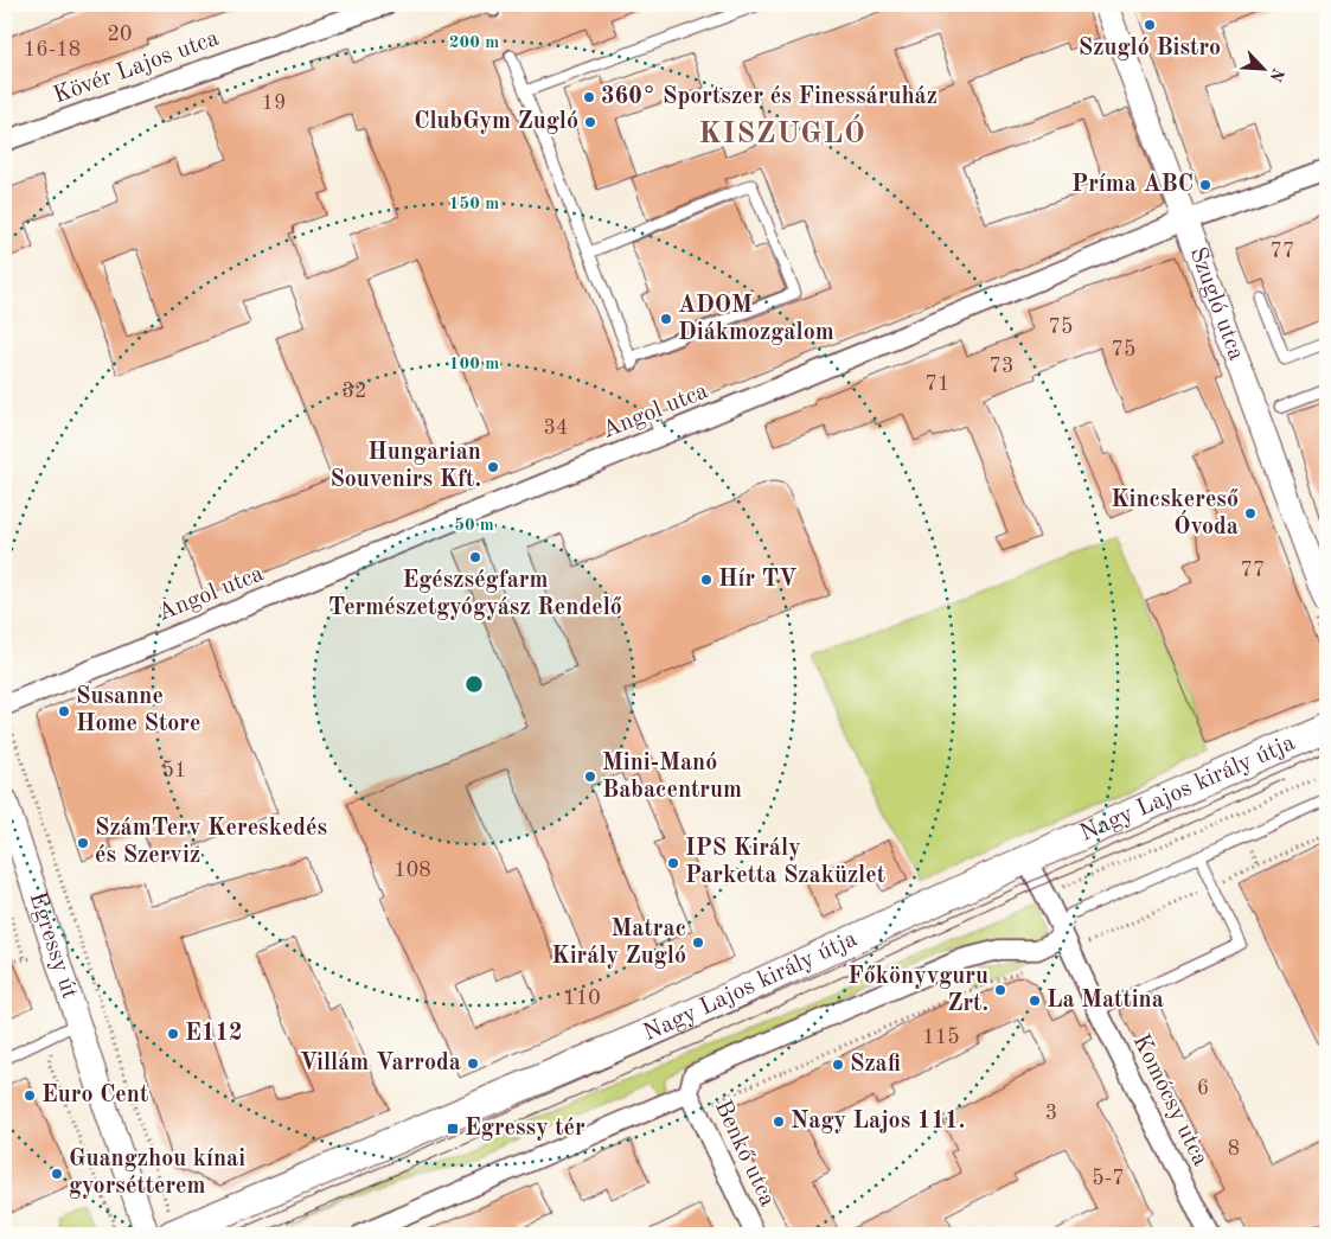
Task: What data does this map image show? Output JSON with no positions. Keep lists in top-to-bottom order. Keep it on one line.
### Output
{"streets":{"main road":["Nagy Lajos király útja"],"street":["Kövér Lajos utca","Szugló utca","Angol utca","Egressy út","Komócsy utca","Benkő utca"]},"crossings":[["Szugló utca","Angol utca"],["Nagy Lajos király útja","Komócsy utca"]],"districts":["KISZUGLÓ"],"places":{"other":["Szugló Bistro","360° Sportszer és Finessáruház","ClubGym Zugló","Príma ABC","ADOM Diákmozgalom","Hungarian Souvenirs Kft.","Kincskereső Óvoda","Egészségfarm Természetgyógyász Rendelő","Hír TV","Susanne Home Store","Mini-Manó Babacentrum","SzámTerv Kereskedés és Szerviz","IPS Király Parketta Szaküzlet","Matrac Király Zugló","Főkönyvguru Zrt.","La Mattina","E112","Villám Varroda","Szafi","Euro Cent","Nagy Lajos 111.","Guangzhou kínai gyorsétterem"],"transit":["Egressy tér"]},"house_numbers":["20","16-18","19","77","75","75","73","71","32","34","77","51","108","110","115","6","3","8","5-7"],"north":"bottom right","rings":["200 m","150 m","100 m","50 m"]}
